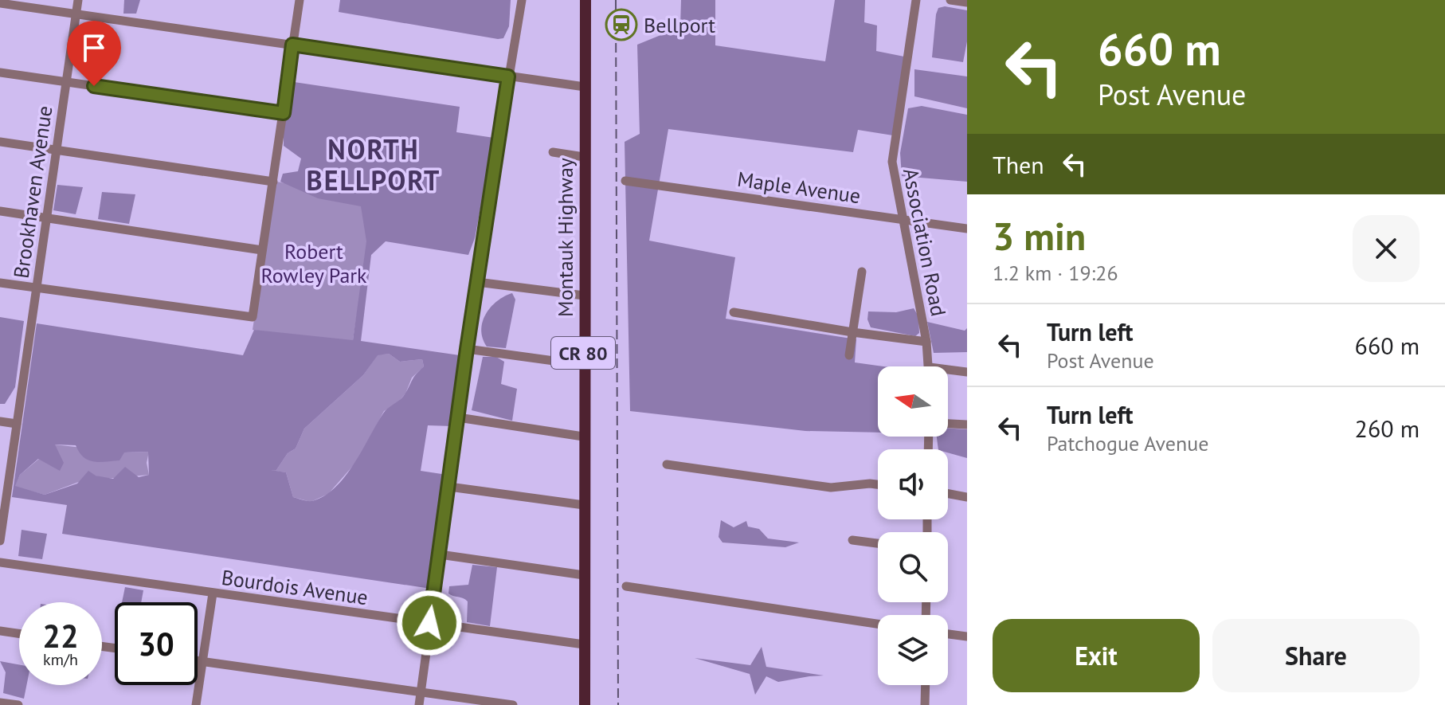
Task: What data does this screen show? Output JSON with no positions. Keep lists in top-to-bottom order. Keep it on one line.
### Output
{"streets":{"main road":["Montauk Highway","CR 80"],"street":["Maple Avenue","Brookhaven Avenue","Association Road","Bourdois Avenue"]},"crossings":[["Maple Avenue","Association Road"],["Montauk Highway","Bourdois Avenue"]],"districts":["NORTH BELLPORT"],"parks":["Robert Rowley Park"],"places":{"station":["Bellport"]},"north":"left","page":{"turn":["660 m","Post Avenue"],"then":"Then","heading":["3 min","1.2 km · 19:26"],"list":[{"name":"Turn left","note":"Post Avenue","value":"660 m"},{"name":"Turn left","note":"Patchogue Avenue","value":"260 m"}],"speed":"22 km/h","limit":"30","buttons":["Exit","Share"]}}
